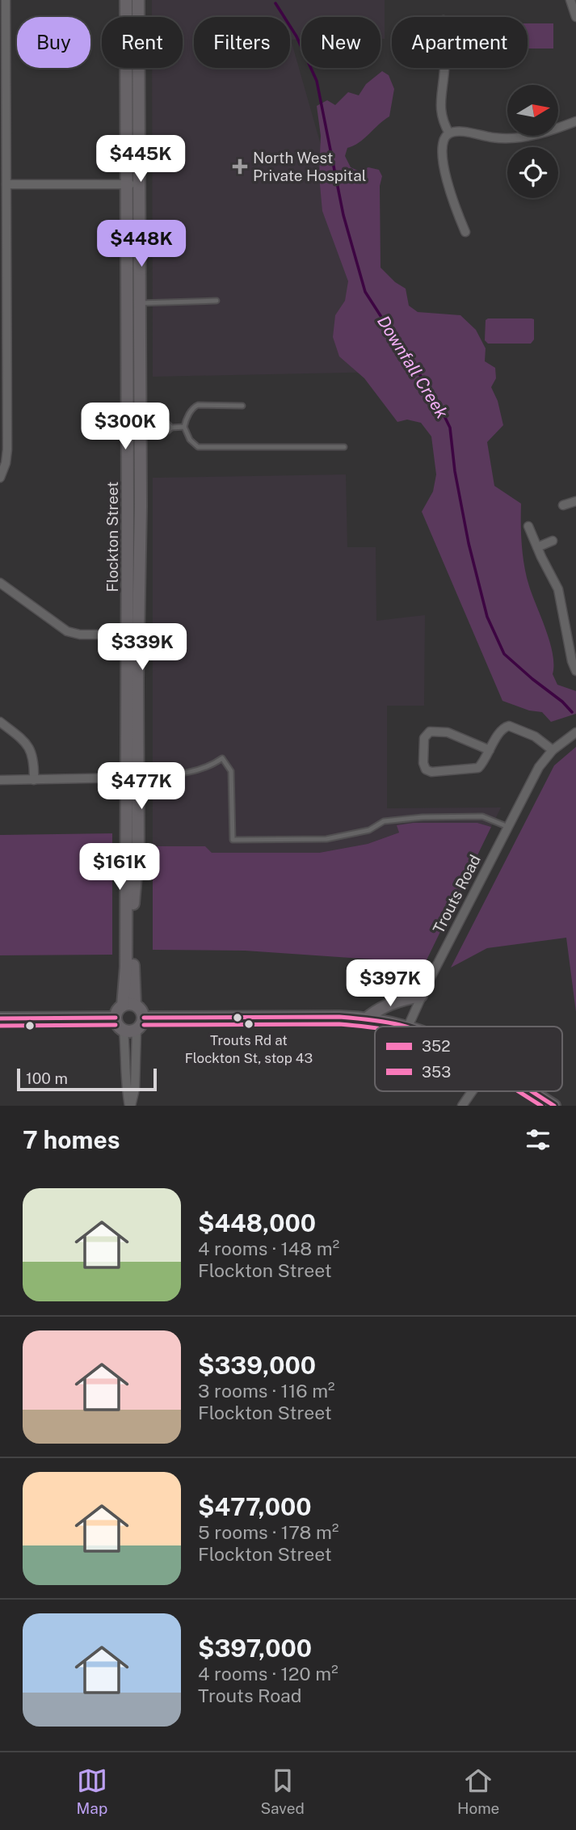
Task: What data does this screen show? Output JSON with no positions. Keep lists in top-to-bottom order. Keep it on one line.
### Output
{"streets":{"street":["Flockton Street","Trouts Road"]},"water":["Downfall Creek"],"places":{"health":["North West Private Hospital"],"other":["Trouts Rd at Flockton St, stop 43"]},"lines":["transit line 352","transit line 353"],"legend":["352","353"],"scale_bar":"100 m","north":"right","page":{"chip":["Buy","Rent","Filters","New","Apartment"],"price":["$445K","$448K","$300K","$339K","$477K","$161K","$397K"],"scale":"100 m","heading":"7 homes","list":[{"name":"$448,000","note":"4 rooms · 148 m² · Flockton Street"},{"name":"$339,000","note":"3 rooms · 116 m² · Flockton Street"},{"name":"$477,000","note":"5 rooms · 178 m² · Flockton Street"},{"name":"$397,000","note":"4 rooms · 120 m² · Trouts Road"}],"tabs":["Map","Saved","Home"]}}
